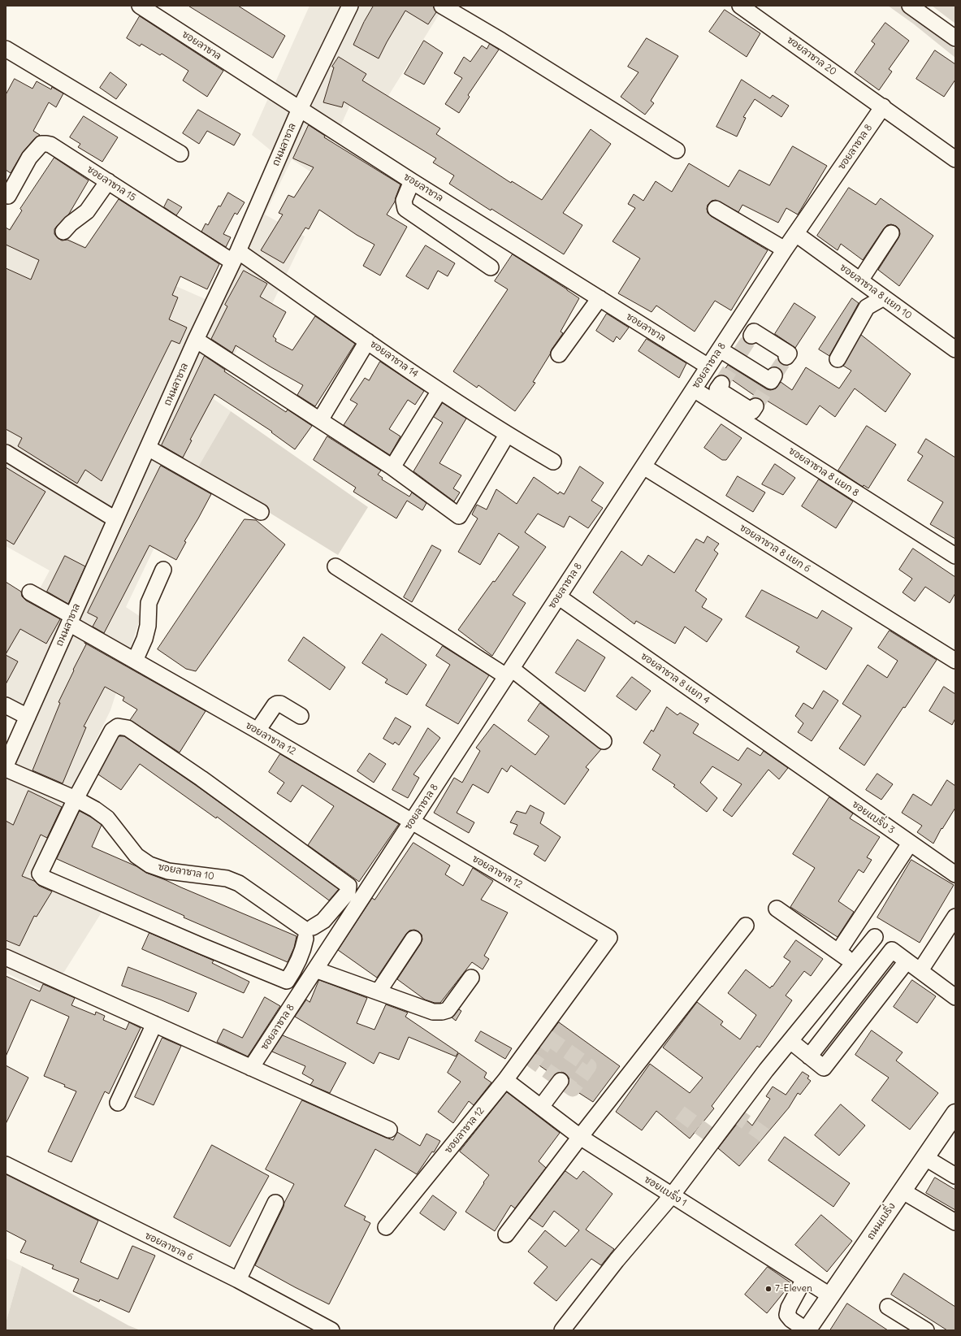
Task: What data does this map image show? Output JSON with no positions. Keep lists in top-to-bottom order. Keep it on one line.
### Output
{"streets":{"main road":["ถนนแบริ่ง"],"street":["ซอยลาซาล","ซอยลาซาล 20","ถนนลาซาล","ซอยลาซาล 8","ซอยลาซาล 15","ซอยลาซาล 8 แยก 10","ซอยลาซาล 14","ซอยลาซาล 8 แยก 8","ซอยลาซาล 8 แยก 6","ซอยลาซาล 8 แยก 4","ซอยลาซาล 12","ซอยแบริ่ง 3","ซอยลาซาล 10","ซอยแบริ่ง 1","ซอยลาซาล 6"]},"crossings":[["ซอยลาซาล","ถนนลาซาล"],["ซอยลาซาล","ซอยลาซาล 8"],["ซอยลาซาล 20","ซอยลาซาล 8"],["ถนนลาซาล","ซอยลาซาล 15"],["ถนนลาซาล","ซอยลาซาล 14"],["ถนนลาซาล","ซอยลาซาล 12"],["ซอยลาซาล 8","ซอยลาซาล 8 แยก 10"],["ซอยลาซาล 8","ซอยลาซาล 8 แยก 8"],["ซอยลาซาล 8","ซอยลาซาล 8 แยก 6"],["ซอยลาซาล 8","ซอยลาซาล 8 แยก 4"],["ซอยลาซาล 8","ซอยลาซาล 12"],["ซอยลาซาล 8","ซอยลาซาล 10"],["ซอยลาซาล 15","ซอยลาซาล 14"],["ซอยลาซาล 8 แยก 4","ซอยแบริ่ง 3"],["ซอยลาซาล 12","ซอยแบริ่ง 1"],["ซอยแบริ่ง 1","ถนนแบริ่ง"]],"places":["7-Eleven"]}
